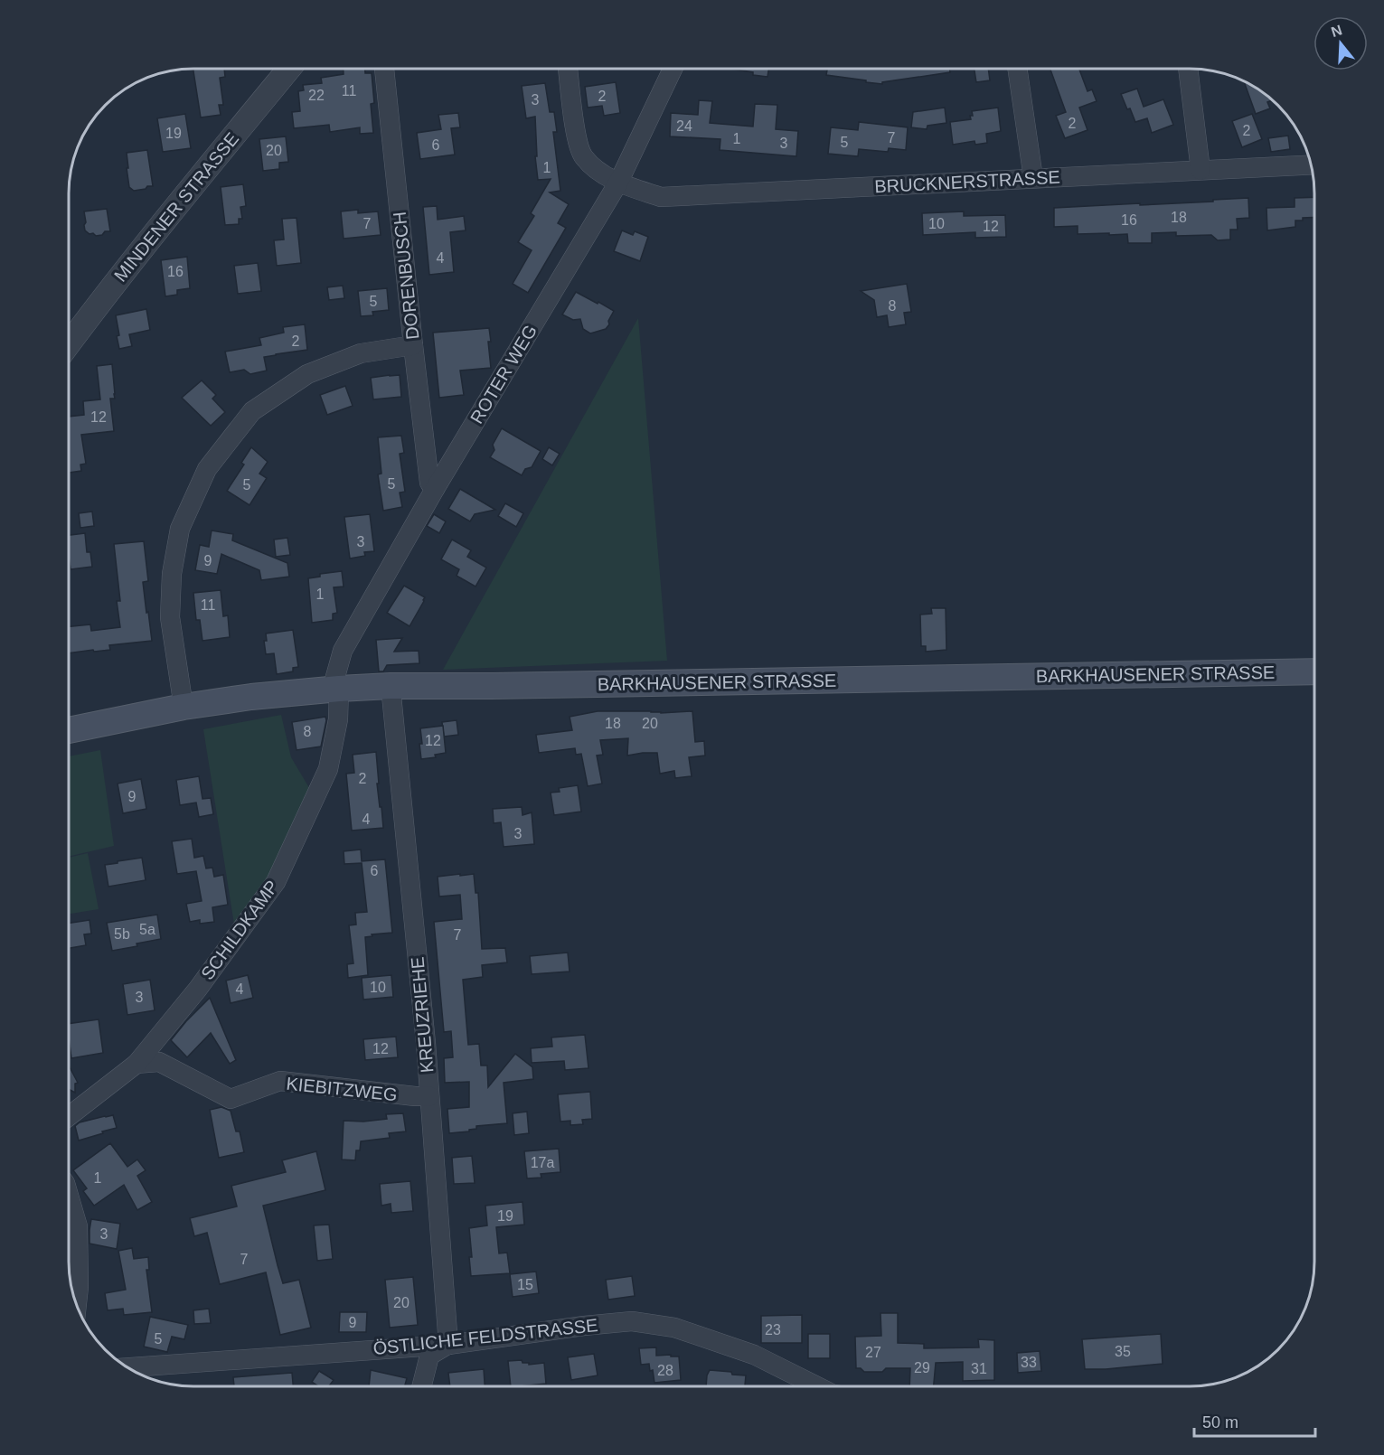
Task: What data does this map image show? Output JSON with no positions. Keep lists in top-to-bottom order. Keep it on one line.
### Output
{"streets":{"main road":["BARKHAUSENER STRASSE"],"street":["BRUCKNERSTRASSE","MINDENER STRASSE","DORENBUSCH","ROTER WEG","SCHILDKAMP","KREUZRIEHE","KIEBITZWEG","ÖSTLICHE FELDSTRASSE"]},"crossings":[["BRUCKNERSTRASSE","ROTER WEG"],["DORENBUSCH","ROTER WEG"],["ROTER WEG","BARKHAUSENER STRASSE"],["ROTER WEG","SCHILDKAMP"],["BARKHAUSENER STRASSE","SCHILDKAMP"],["BARKHAUSENER STRASSE","KREUZRIEHE"],["SCHILDKAMP","KIEBITZWEG"],["KREUZRIEHE","KIEBITZWEG"],["KREUZRIEHE","ÖSTLICHE FELDSTRASSE"]],"house_numbers":["11","22","2","3","2","24","2","19","7","1","5","3","6","20","1","18","16","7","10","12","4","16","5","8","2","12","5","5","3","9","1","11","18","20","8","12","2","9","4","3","6","5a","5b","7","10","4","3","12","17a","1","19","3","7","15","20","9","23","5","35","27","33","29","31","28"],"scale_bar":"50 m","north":"top"}
